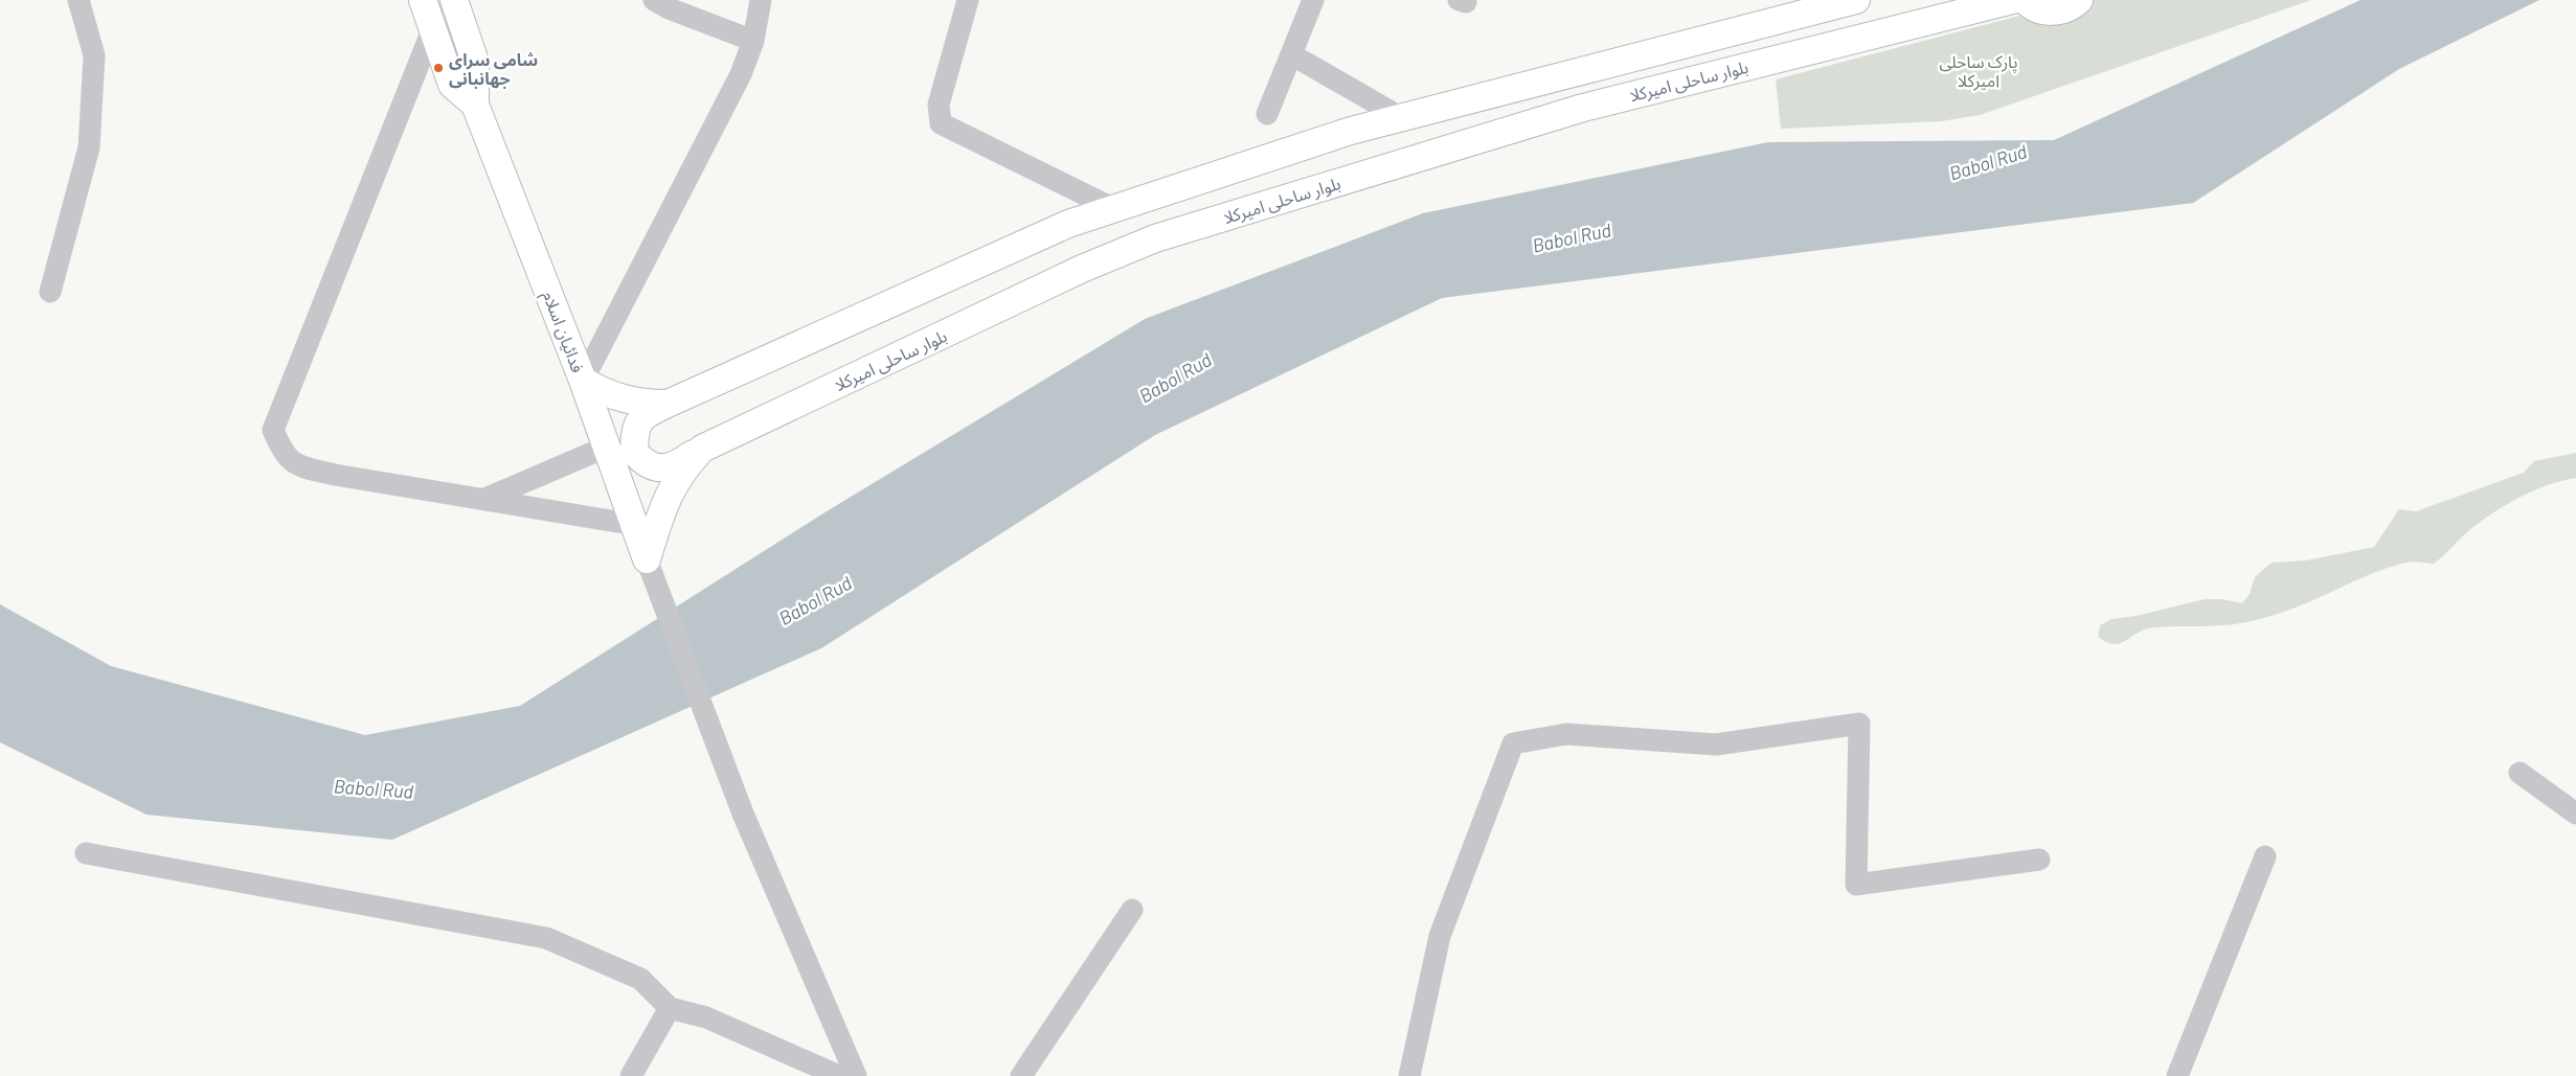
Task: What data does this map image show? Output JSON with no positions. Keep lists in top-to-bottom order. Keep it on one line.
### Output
{"streets":{"main road":["بلوار ساحلی امیرکلا","فدائیان اسلام"]},"crossings":[["بلوار ساحلی امیرکلا","فدائیان اسلام"]],"water":["Babol Rud"],"parks":["پارک ساحلی امیرکلا"],"places":["شامی سرای جهانبانی"]}
